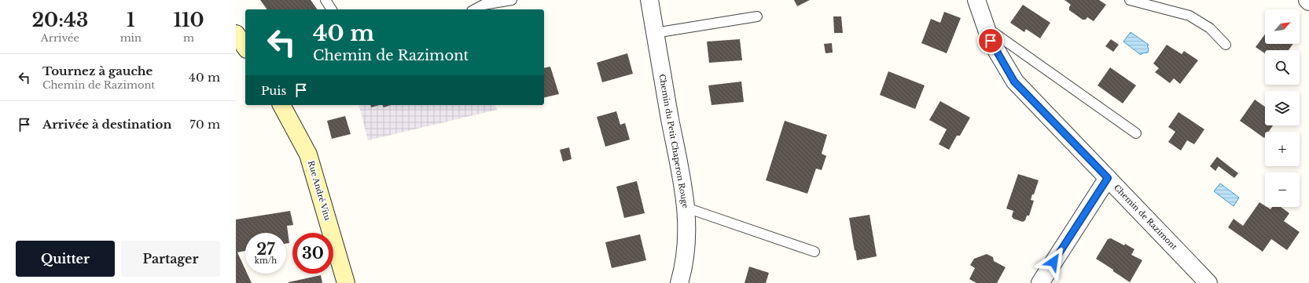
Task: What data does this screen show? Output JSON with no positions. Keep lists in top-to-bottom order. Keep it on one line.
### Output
{"streets":{"main road":["Rue André Vitu"],"street":["Chemin du Petit Chaperon Rouge","Chemin de Razimont"]},"north":"top right","page":{"eta":["20:43","Arrivée","1","min","110","m"],"map_buttons":["+","−"],"turn":["40 m","Chemin de Razimont"],"list":[{"name":"Tournez à gauche","note":"Chemin de Razimont","value":"40 m"},{"name":"Arrivée à destination","value":"70 m"}],"then":"Puis","speed":"27 km/h","limit":"30","buttons":["Quitter","Partager"]}}
